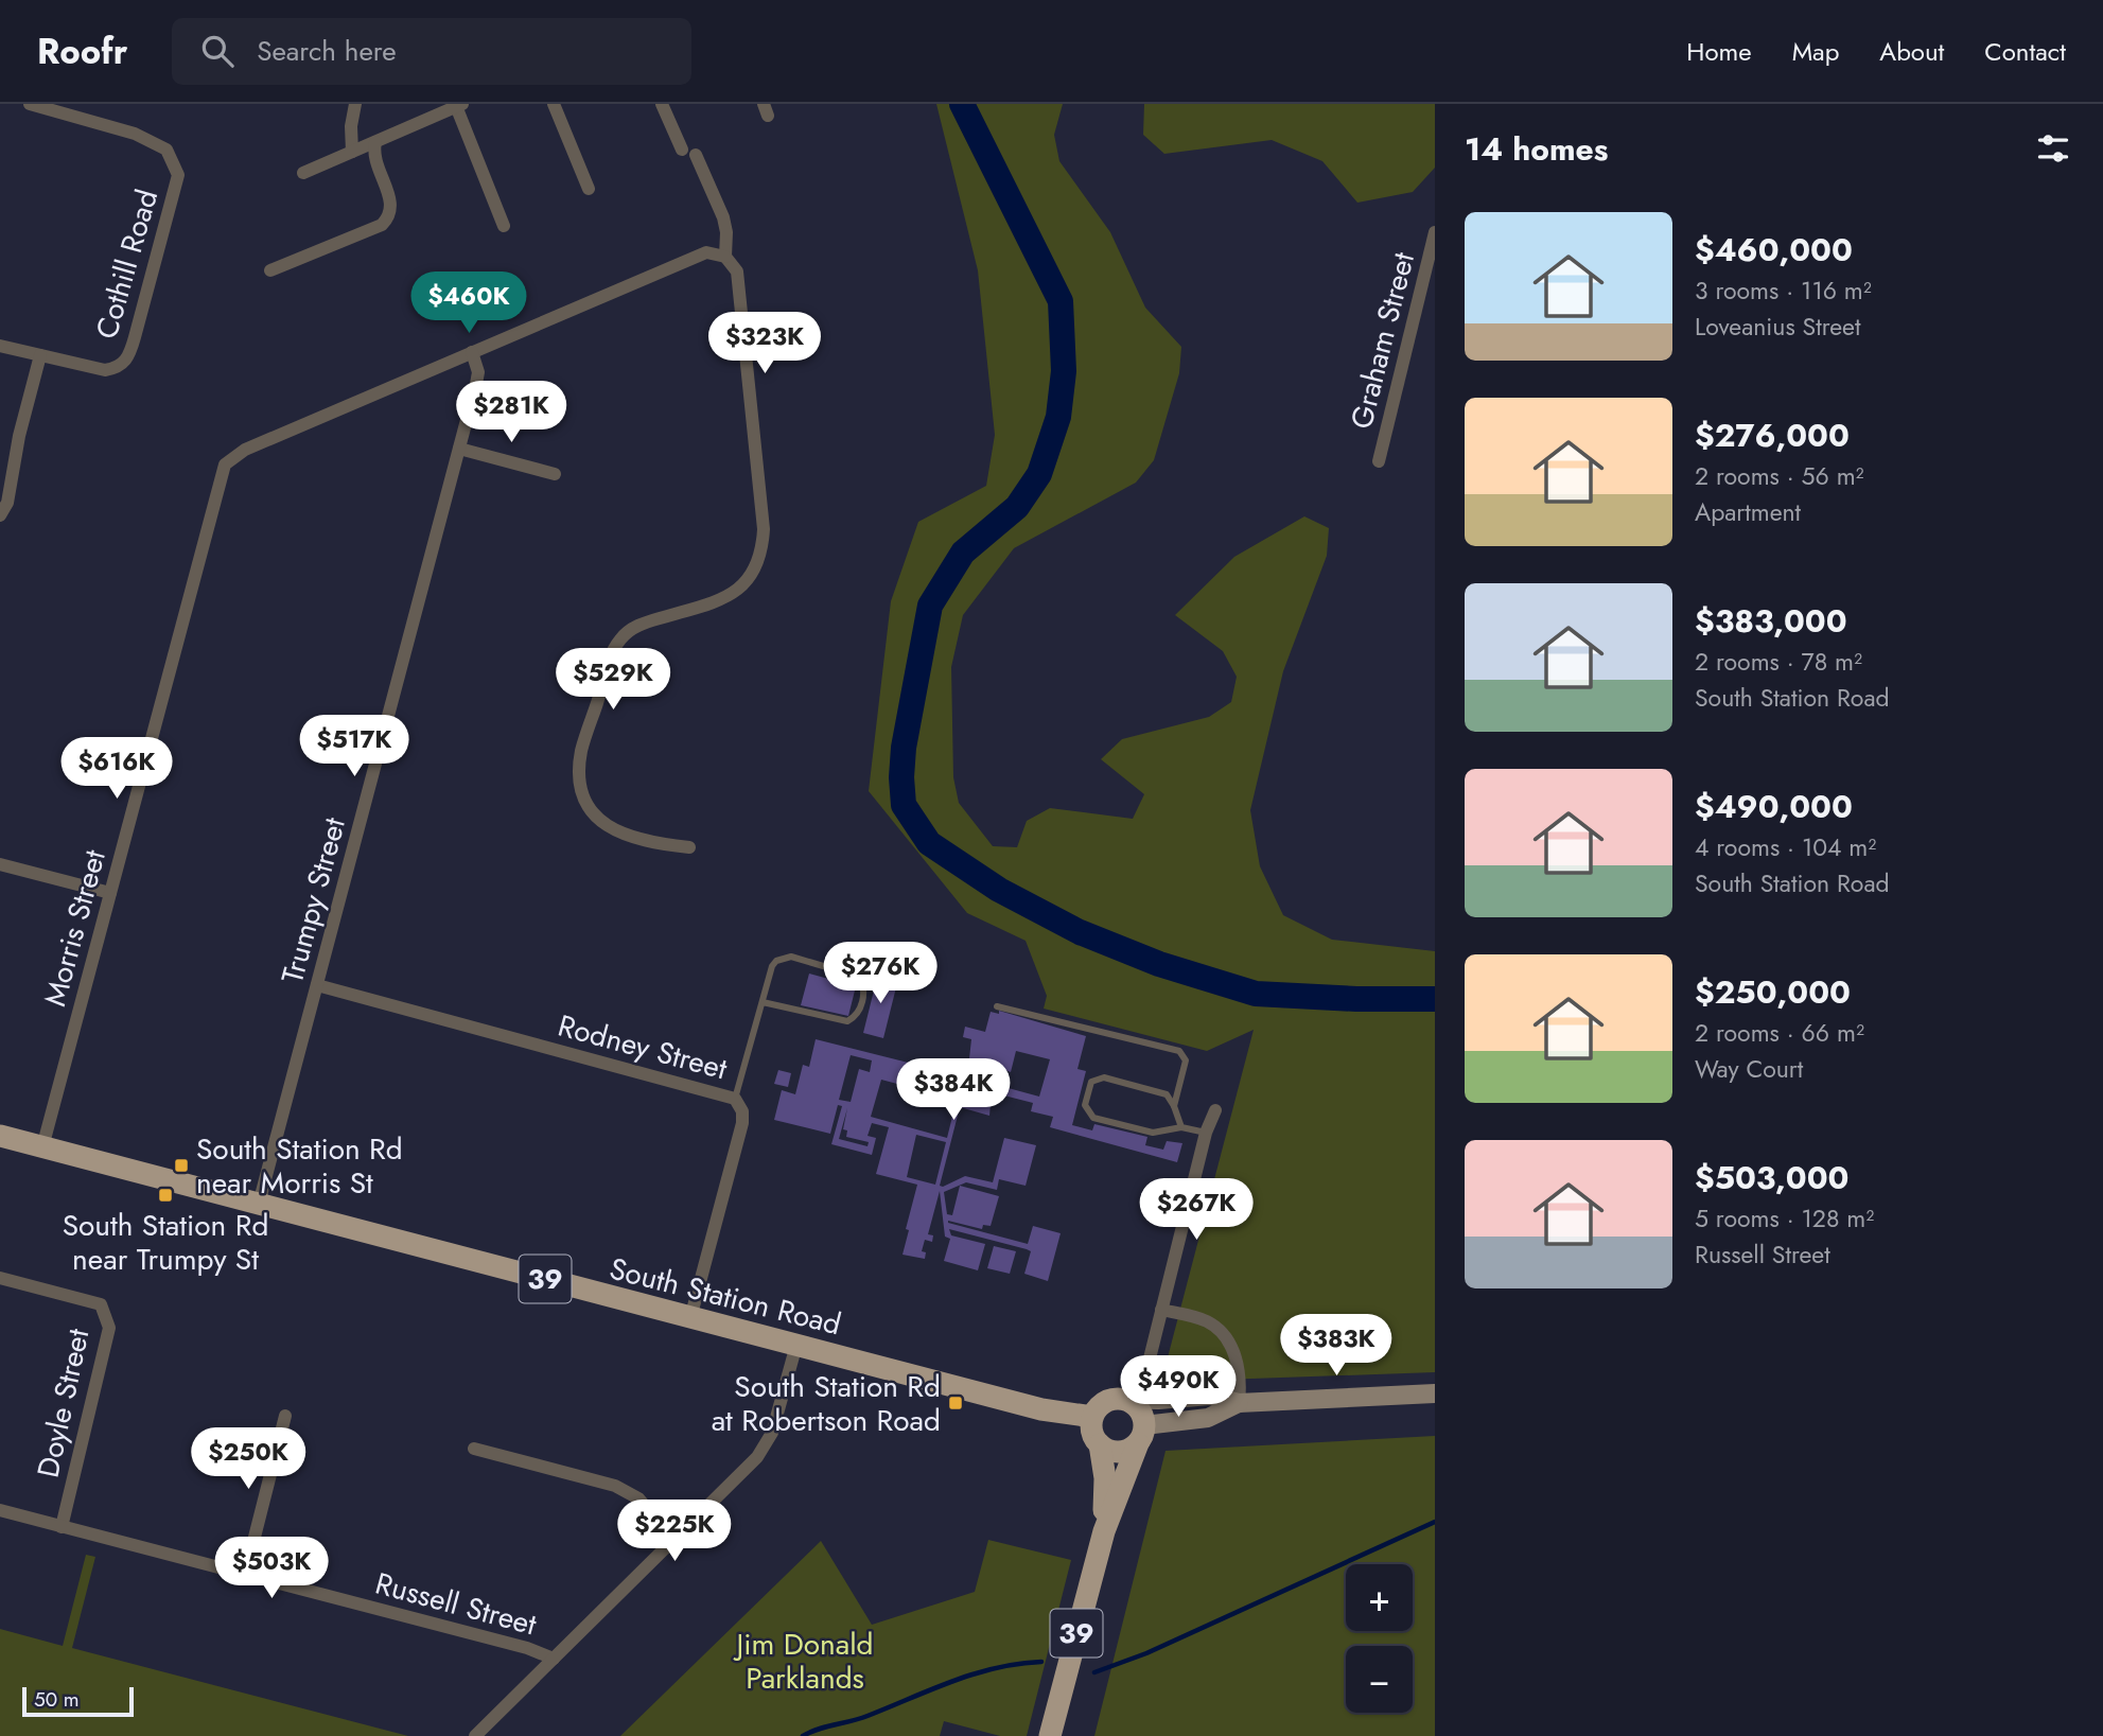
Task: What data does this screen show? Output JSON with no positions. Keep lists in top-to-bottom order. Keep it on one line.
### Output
{"streets":{"main road":["39","South Station Road"],"street":["Cothill Road","Graham Street","Trumpy Street","Morris Street","Rodney Street","Doyle Street","Russell Street"]},"crossings":[["Trumpy Street","Morris Street"],["Trumpy Street","Rodney Street"],["Trumpy Street","South Station Road"],["Morris Street","South Station Road"],["Rodney Street","South Station Road"],["39","South Station Road"],["Doyle Street","Russell Street"]],"parks":["Jim Donald Parklands"],"places":{"transit":["South Station Rd near Morris St","South Station Rd near Trumpy St","South Station Rd at Robertson Road"]},"scale_bar":"50 m","page":{"header":"Roofr","search":"Search here","nav":["Home","Map","About","Contact"],"heading":"14 homes","list":[{"name":"$460,000","note":"3 rooms · 116 m² · Loveanius Street"},{"name":"$276,000","note":"2 rooms · 56 m² · Apartment"},{"name":"$383,000","note":"2 rooms · 78 m² · South Station Road"},{"name":"$490,000","note":"4 rooms · 104 m² · South Station Road"},{"name":"$250,000","note":"2 rooms · 66 m² · Way Court"},{"name":"$503,000","note":"5 rooms · 128 m² · Russell Street"}],"price":["$460K","$323K","$281K","$529K","$517K","$616K","$276K","$384K","$267K","$383K","$490K","$250K","$225K","$503K"],"map_buttons":["+","−"],"scale":"50 m"}}
